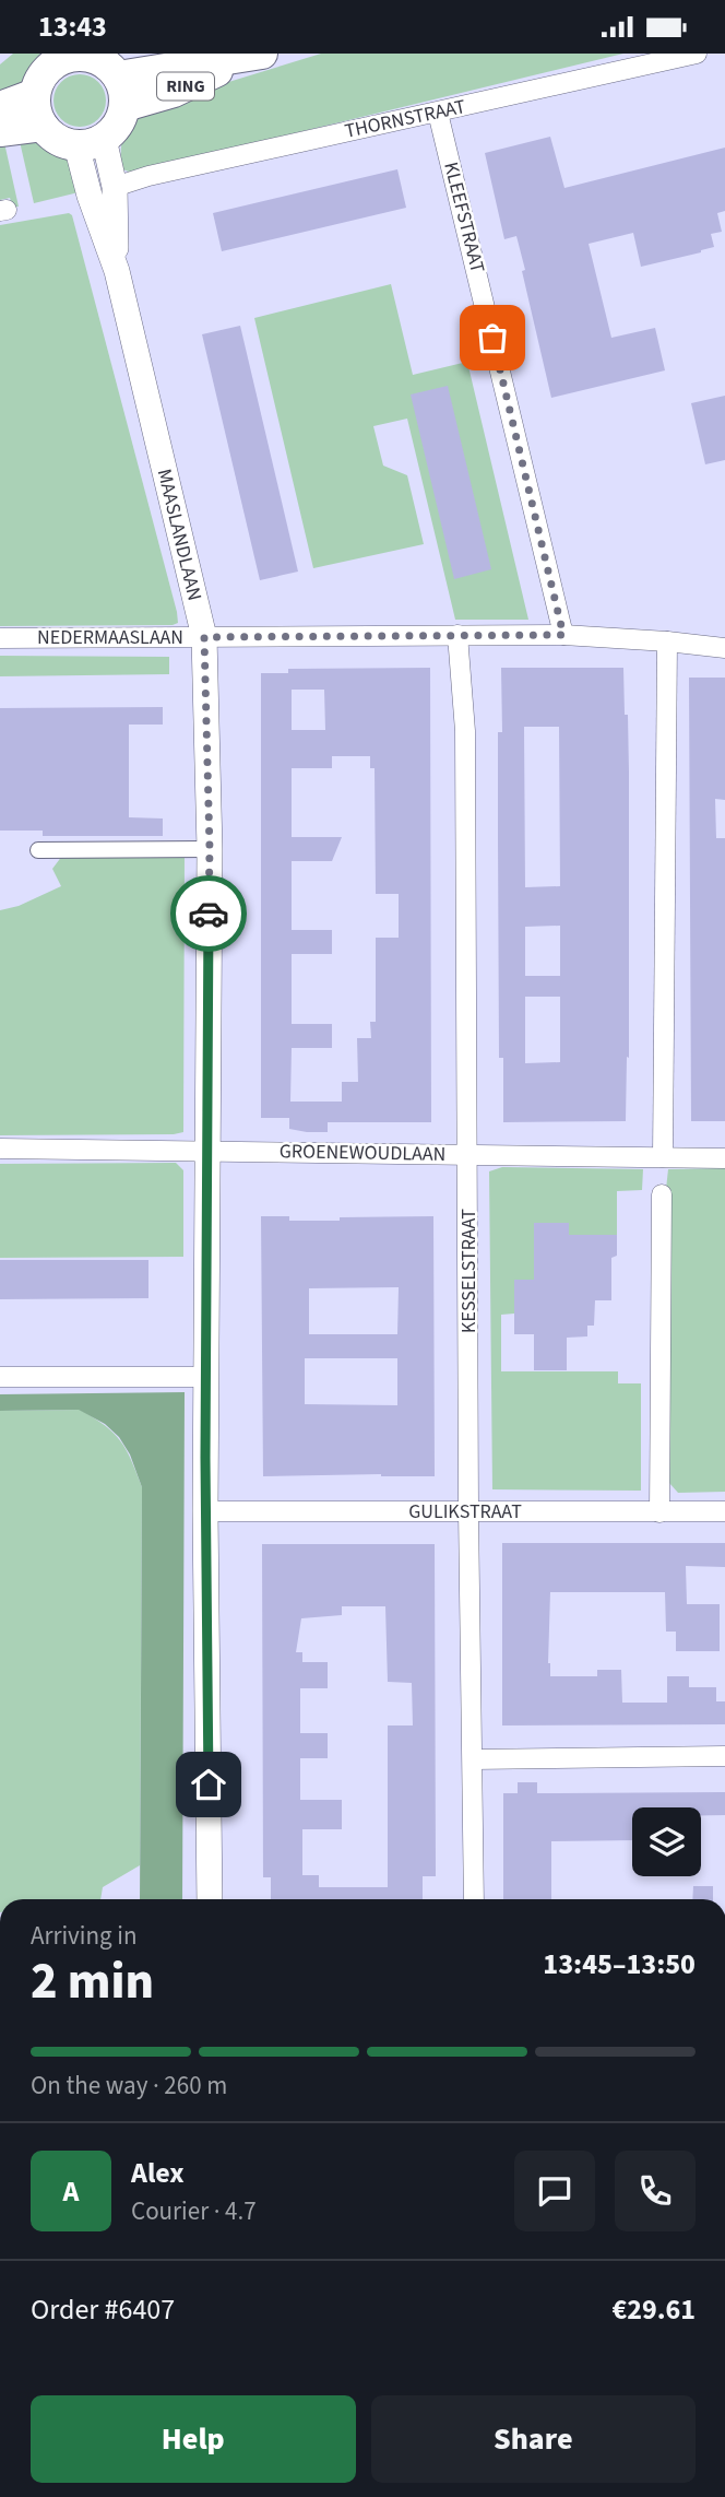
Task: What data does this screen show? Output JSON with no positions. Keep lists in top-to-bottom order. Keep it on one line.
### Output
{"streets":{"main road":["RING"],"street":["THORNSTRAAT","KLEEFSTRAAT","MAASLANDLAAN","NEDERMAASLAAN","GROENEWOUDLAAN","KESSELSTRAAT","GULIKSTRAAT"]},"crossings":[["RING","MAASLANDLAAN"],["THORNSTRAAT","KLEEFSTRAAT"],["THORNSTRAAT","MAASLANDLAAN"],["KLEEFSTRAAT","NEDERMAASLAAN"],["MAASLANDLAAN","NEDERMAASLAAN"],["MAASLANDLAAN","GROENEWOUDLAAN"],["MAASLANDLAAN","GULIKSTRAAT"],["NEDERMAASLAAN","KESSELSTRAAT"],["GROENEWOUDLAAN","KESSELSTRAAT"],["KESSELSTRAAT","GULIKSTRAAT"]],"page":{"status":"13:43","heading":["2 min","Arriving in","13:45–13:50"],"panel":["Alex","Courier · 4.7","Order #6407","€29.61"],"bar":"On the way · 260 m","round":"A","buttons":["Help","Share"]}}
